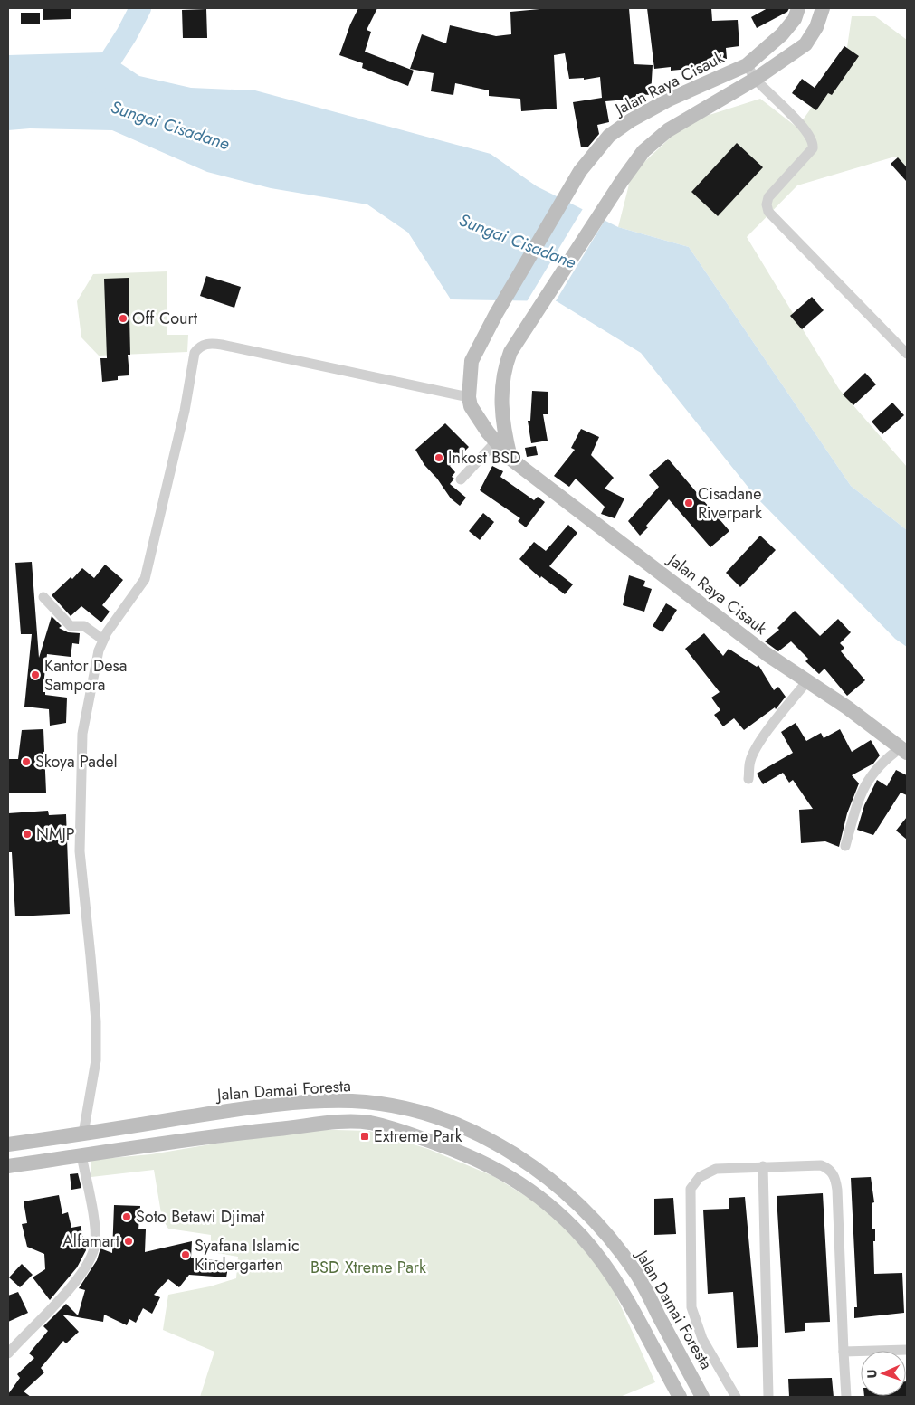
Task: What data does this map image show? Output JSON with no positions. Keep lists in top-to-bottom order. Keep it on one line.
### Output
{"streets":{"main road":["Jalan Raya Cisauk","Jalan Damai Foresta"]},"water":["Sungai Cisadane"],"parks":["BSD Xtreme Park"],"places":{"other":["Off Court","Inkost BSD","Cisadane Riverpark","Kantor Desa Sampora","Skoya Padel","NMJP","Soto Betawi Djimat","Alfamart","Syafana Islamic Kindergarten"],"transit":["Extreme Park"]},"north":"left"}
